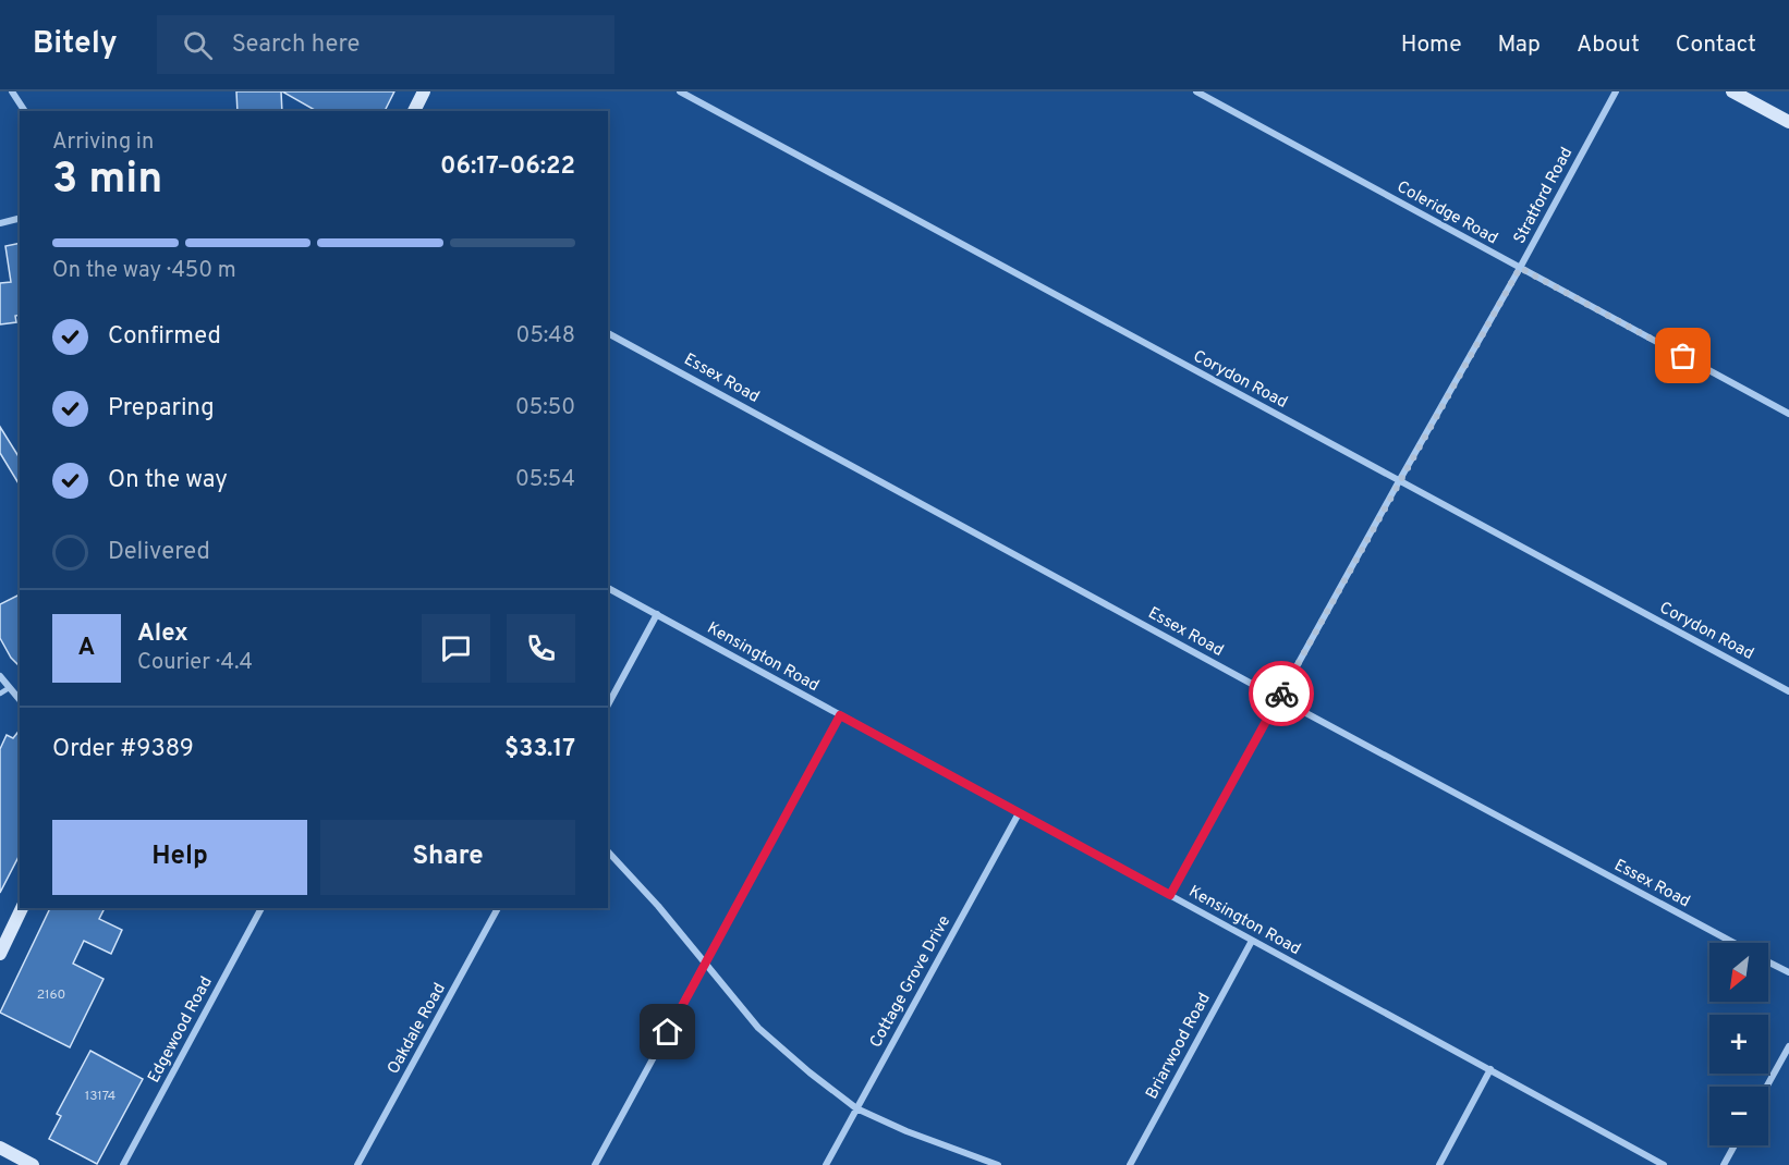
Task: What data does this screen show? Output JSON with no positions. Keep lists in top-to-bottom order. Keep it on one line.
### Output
{"streets":{"street":["Stratford Road","Coleridge Road","Essex Road","Corydon Road","Kensington Road","Cottage Grove Drive","Oakdale Road","Edgewood Road","Briarwood Road"]},"crossings":[["Stratford Road","Coleridge Road"],["Stratford Road","Essex Road"],["Stratford Road","Corydon Road"],["Stratford Road","Kensington Road"],["Kensington Road","Cottage Grove Drive"],["Kensington Road","Briarwood Road"]],"house_numbers":["2160","13174"],"north":"bottom left","page":{"header":"Bitely","search":"Search here","nav":["Home","Map","About","Contact"],"heading":["3 min","Arriving in","06:17–06:22"],"panel":["Alex","Courier · 4.4","Order #9389","$33.17"],"bar":"On the way · 450 m","list":[["Confirmed","05:48"],["Preparing","05:50"],["On the way","05:54"],"Delivered"],"round":"A","buttons":["Help","Share"],"map_buttons":["+","−"]}}
